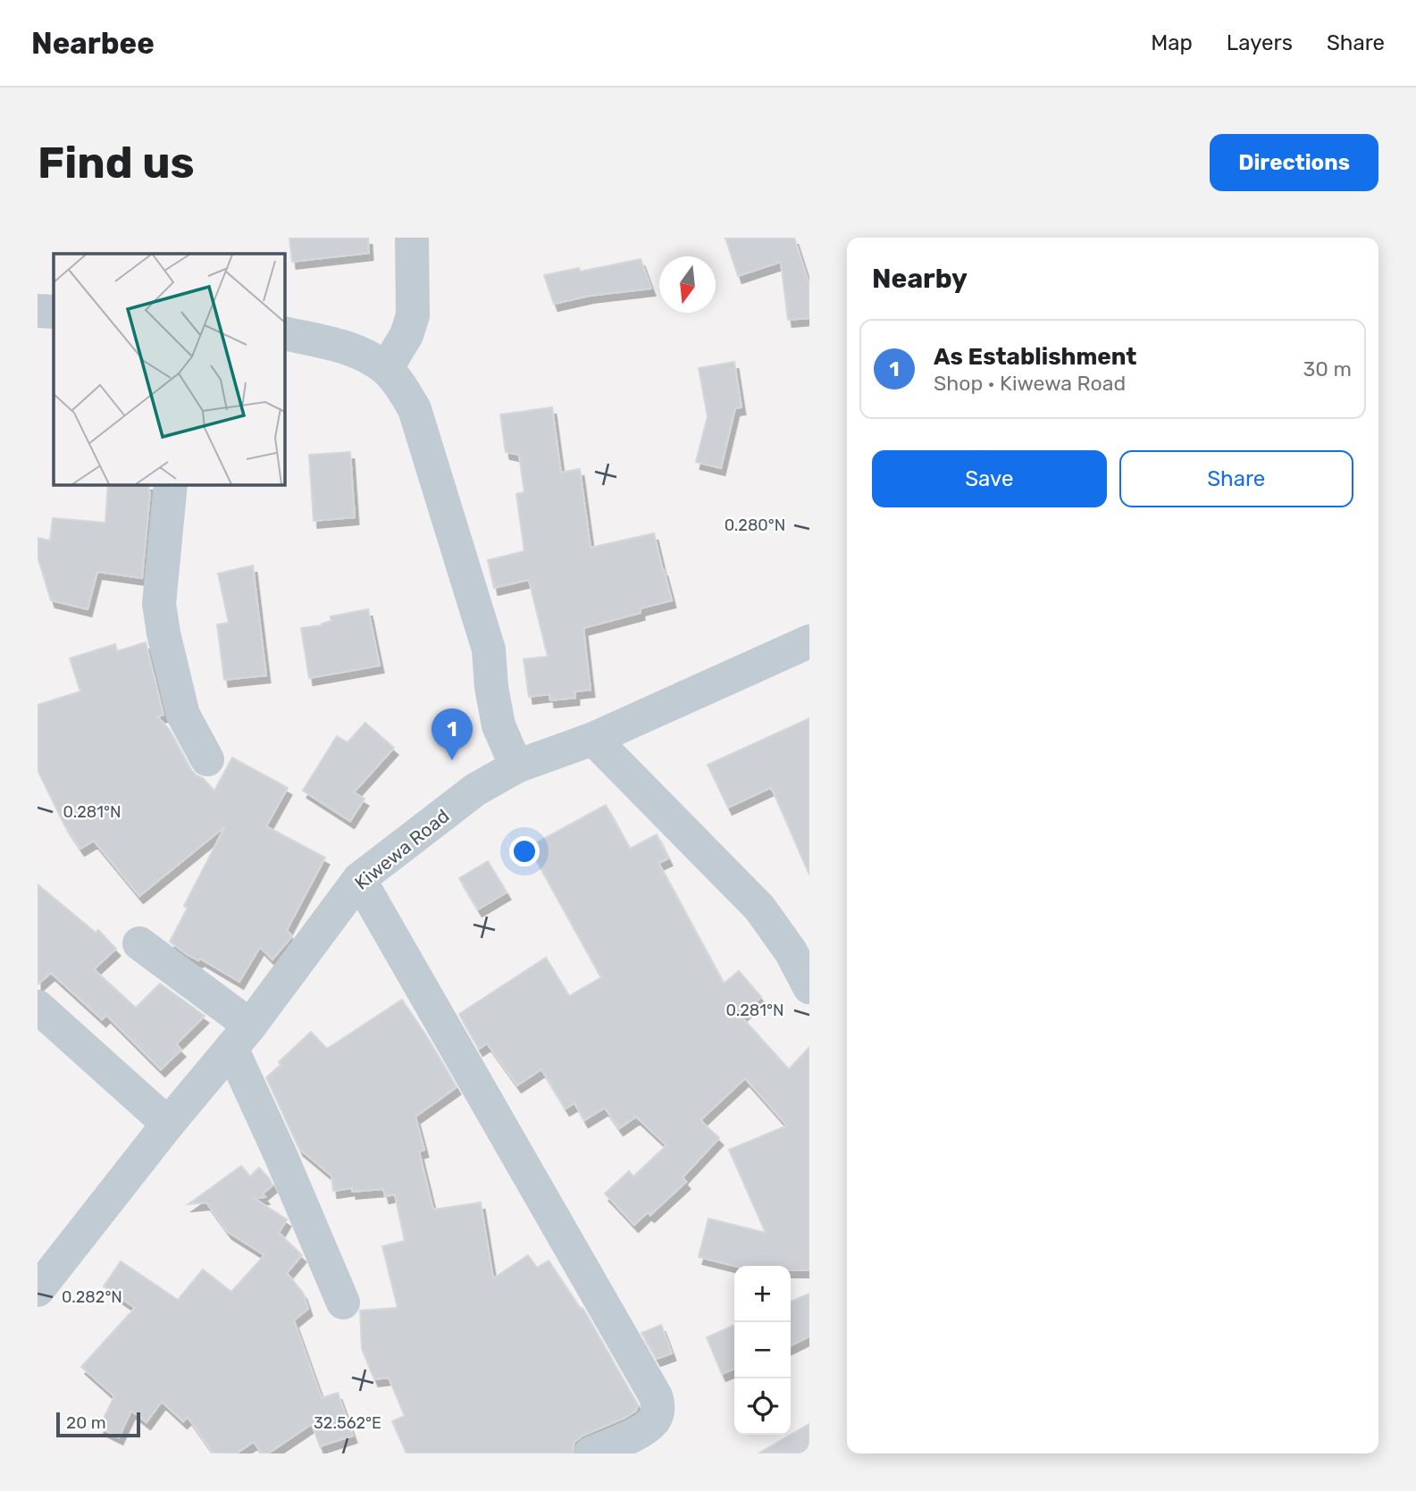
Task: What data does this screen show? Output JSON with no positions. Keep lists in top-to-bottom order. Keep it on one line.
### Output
{"streets":{"street":["Kiwewa Road"]},"scale_bar":"20 m","north":"bottom","page":{"header":"Nearbee","nav":["Map","Layers","Share"],"buttons":["Directions",["Save","Share"]],"title":"Find us","heading":"Nearby","list":[{"mark":"1","name":"As Establishment","note":"Shop · Kiwewa Road","value":"30 m"}],"pins":"1","map_buttons":["+","−"],"scale":"20 m"},"coordinates":["0.280°N","0.281°N","0.282°N","32.562°E"]}
